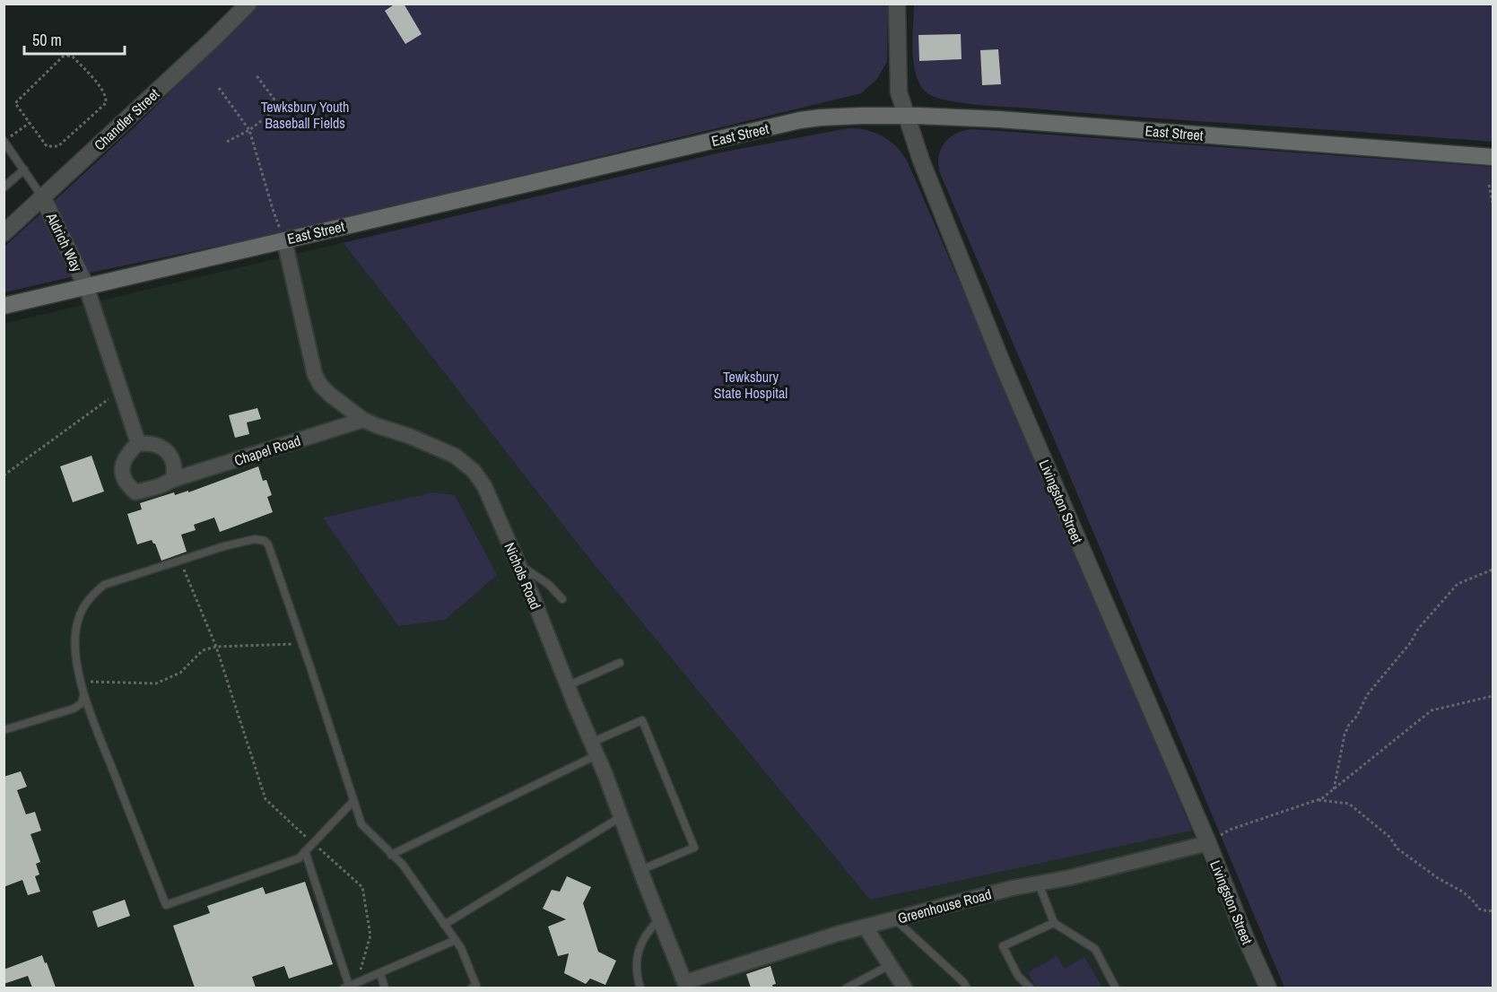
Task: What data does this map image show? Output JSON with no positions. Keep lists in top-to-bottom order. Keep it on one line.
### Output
{"streets":{"main road":["East Street"],"street":["Chandler Street","Aldrich Way","Chapel Road","Livingston Street","Nichols Road","Greenhouse Road"]},"crossings":[["Chandler Street","Aldrich Way"],["East Street","Aldrich Way"],["East Street","Livingston Street"],["East Street","Nichols Road"],["Chapel Road","Nichols Road"],["Livingston Street","Greenhouse Road"],["Nichols Road","Greenhouse Road"]],"parks":["Tewksbury Youth Baseball Fields","Tewksbury State Hospital"],"scale_bar":"50 m"}
